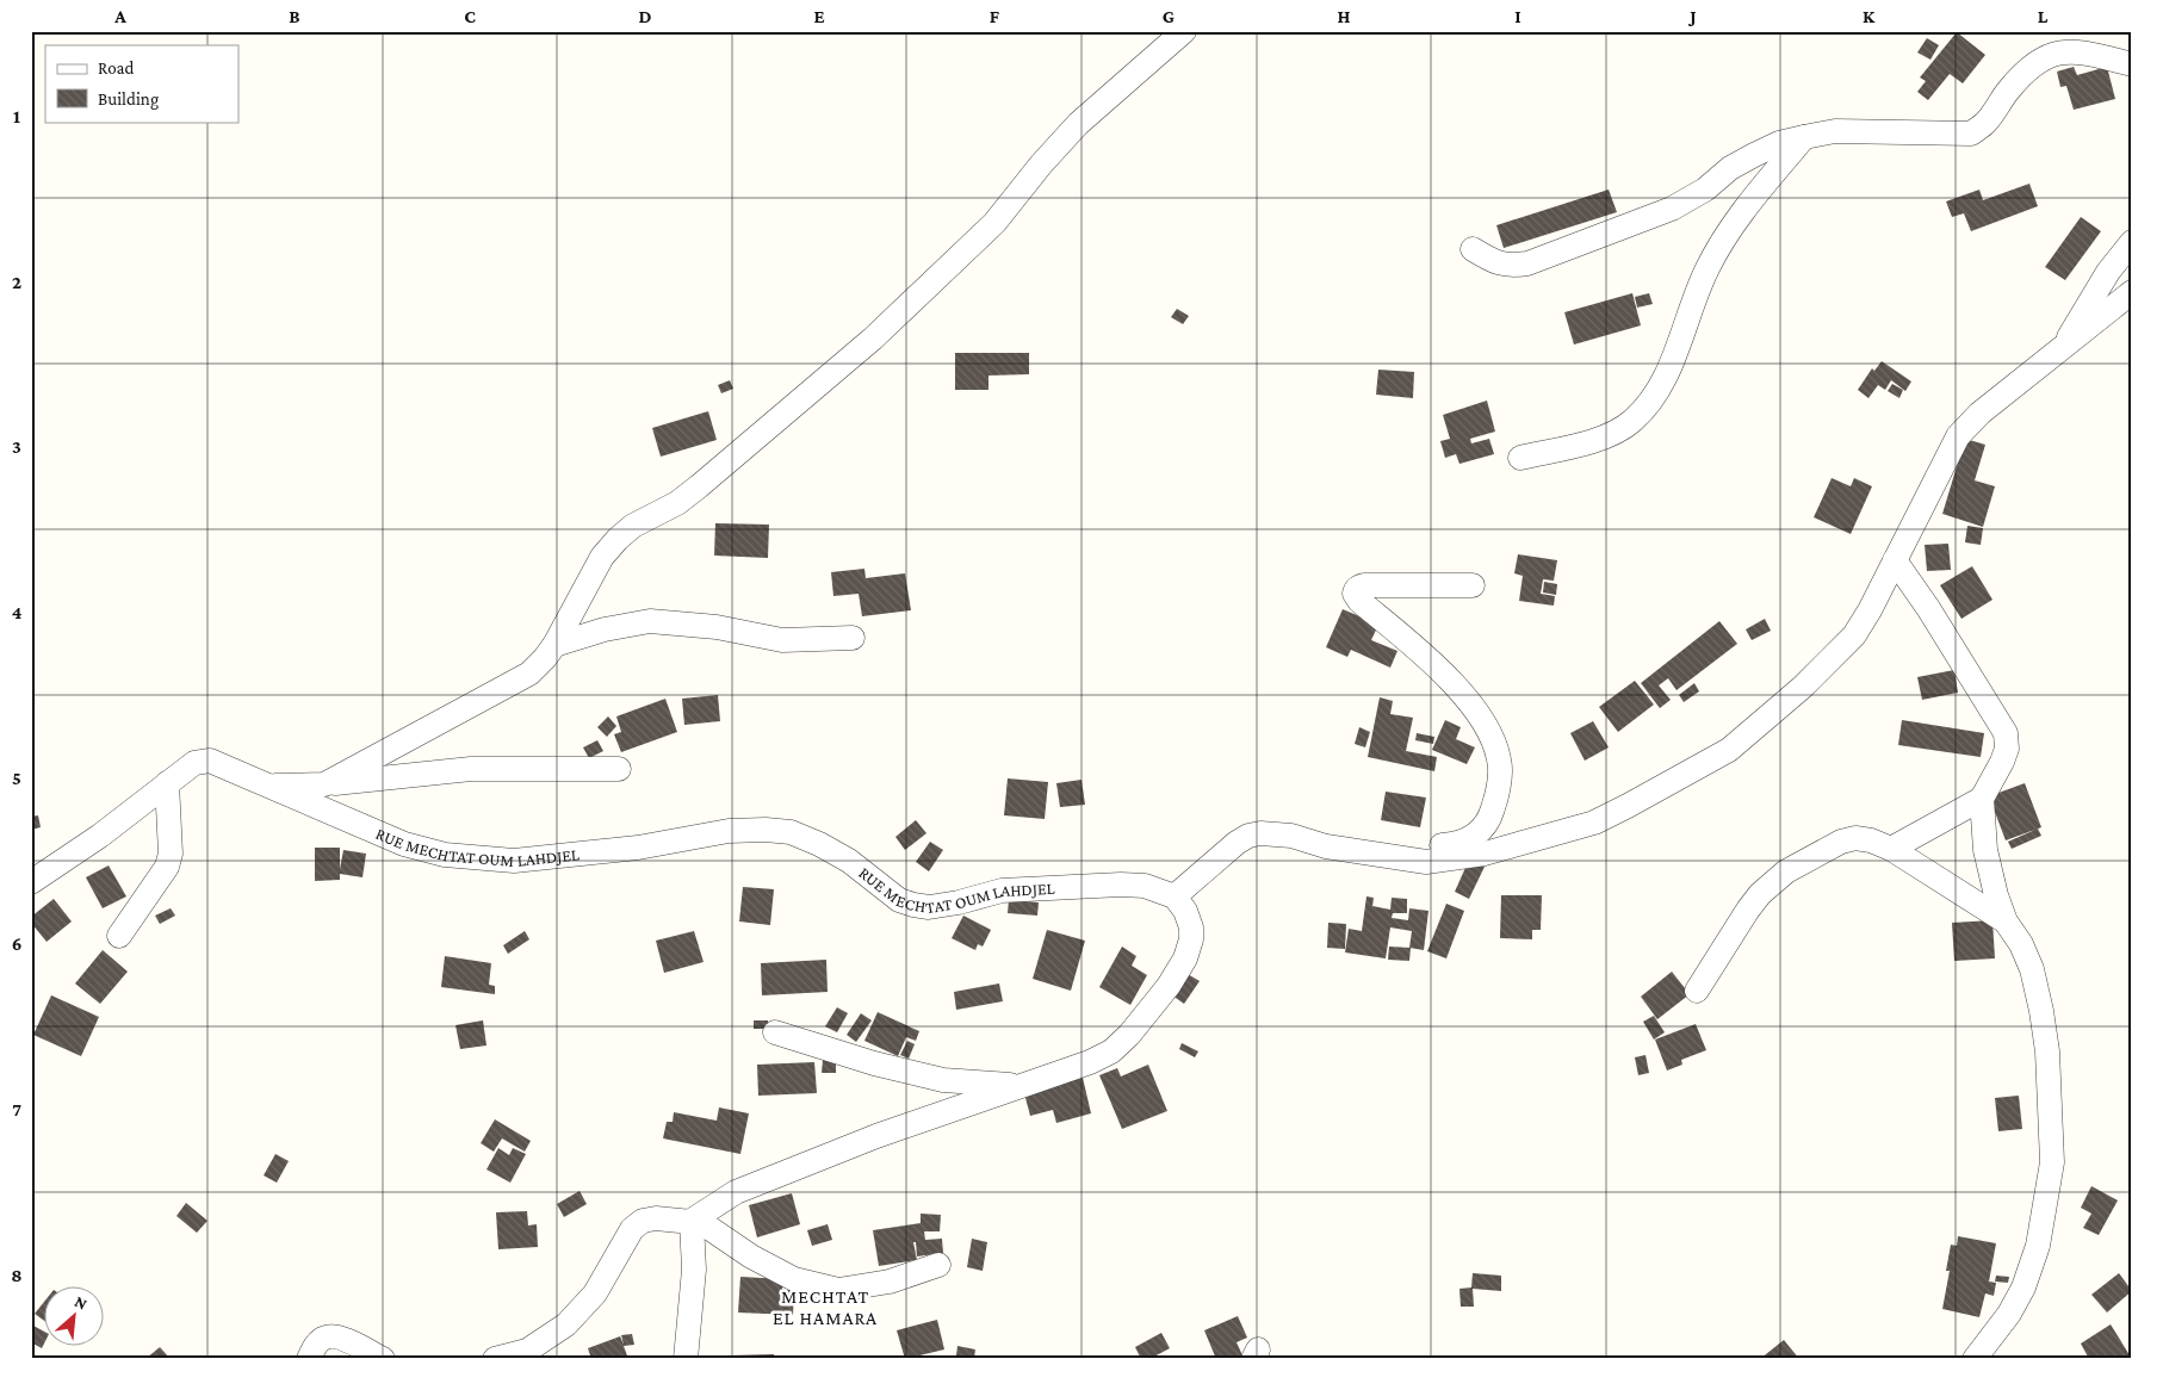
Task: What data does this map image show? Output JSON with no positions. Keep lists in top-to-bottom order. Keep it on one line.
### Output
{"streets":{"street":["RUE MECHTAT OUM LAHDJEL"]},"districts":["MECHTAT EL HAMARA"],"legend":["Road","Building"],"north":"top right","grid":{"columns":["A","B","C","D","E","F","G","H","I","J","K","L"],"rows":["1","2","3","4","5","6","7","8"]}}
